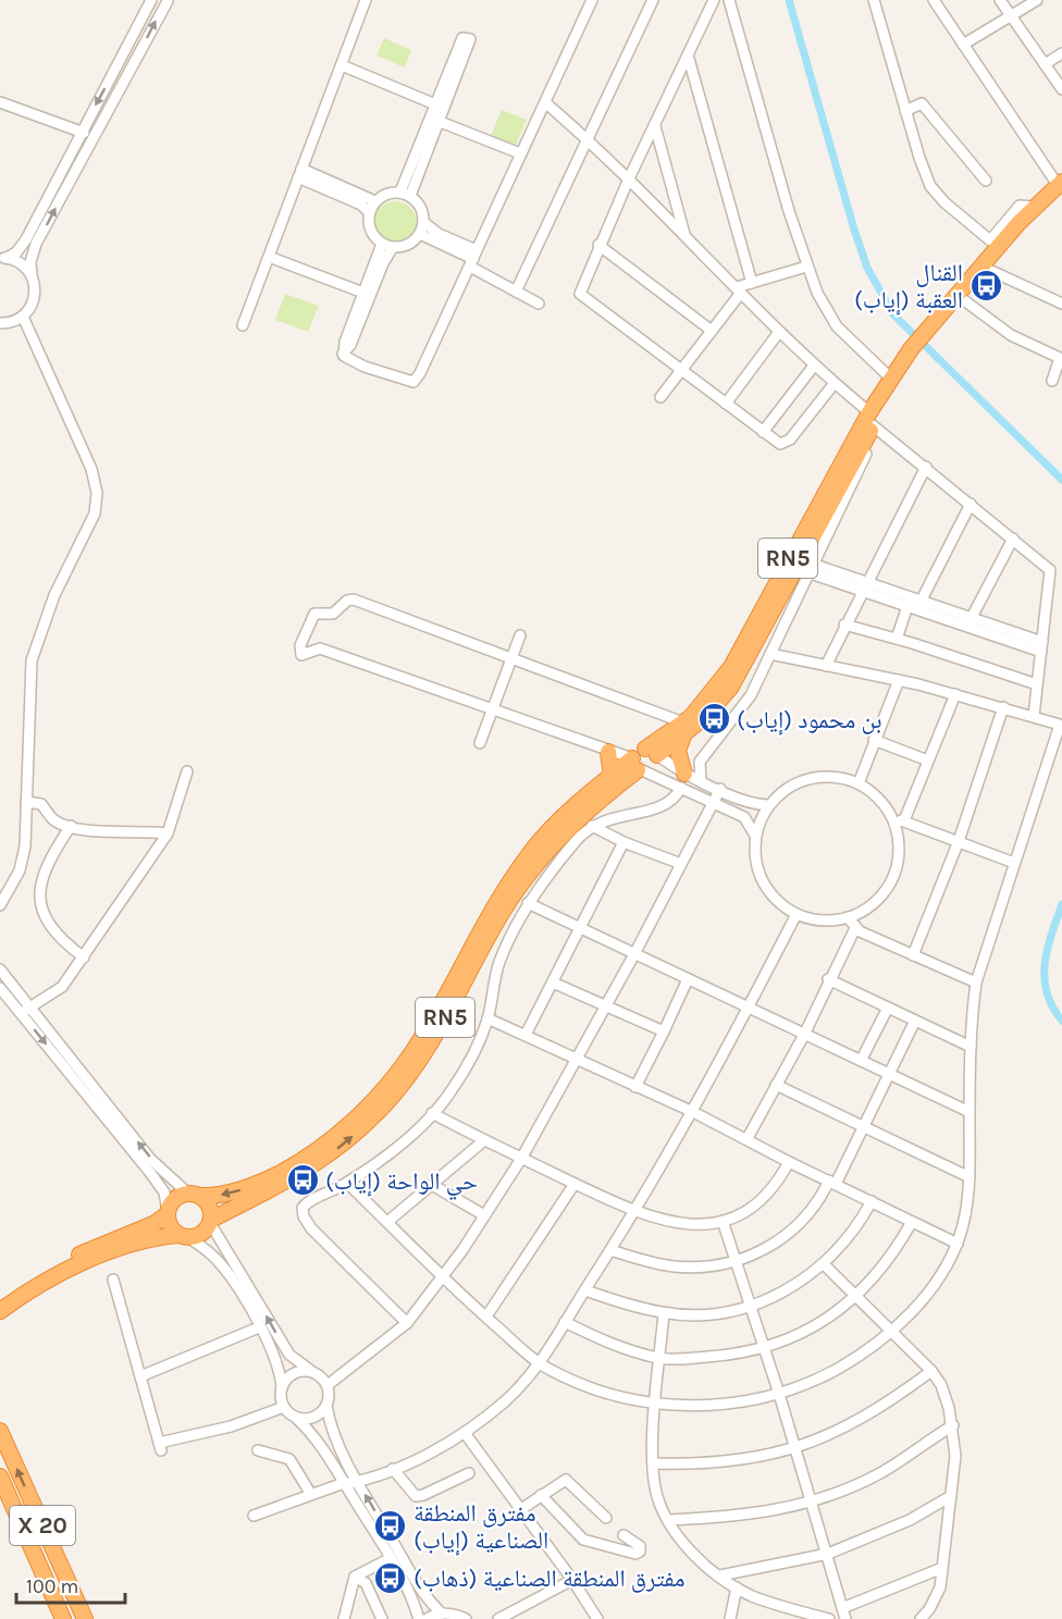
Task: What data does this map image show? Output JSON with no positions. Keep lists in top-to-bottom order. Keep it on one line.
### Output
{"streets":{"highway":["RN5","X 20"]},"places":{"bus stop":["القنال العقبة (إياب)","بن محمود (إياب)","حي الواحة (إياب)","مفترق المنطقة الصناعية (إياب)","مفترق المنطقة الصناعية (ذهاب)"]},"scale_bar":"100 m"}
